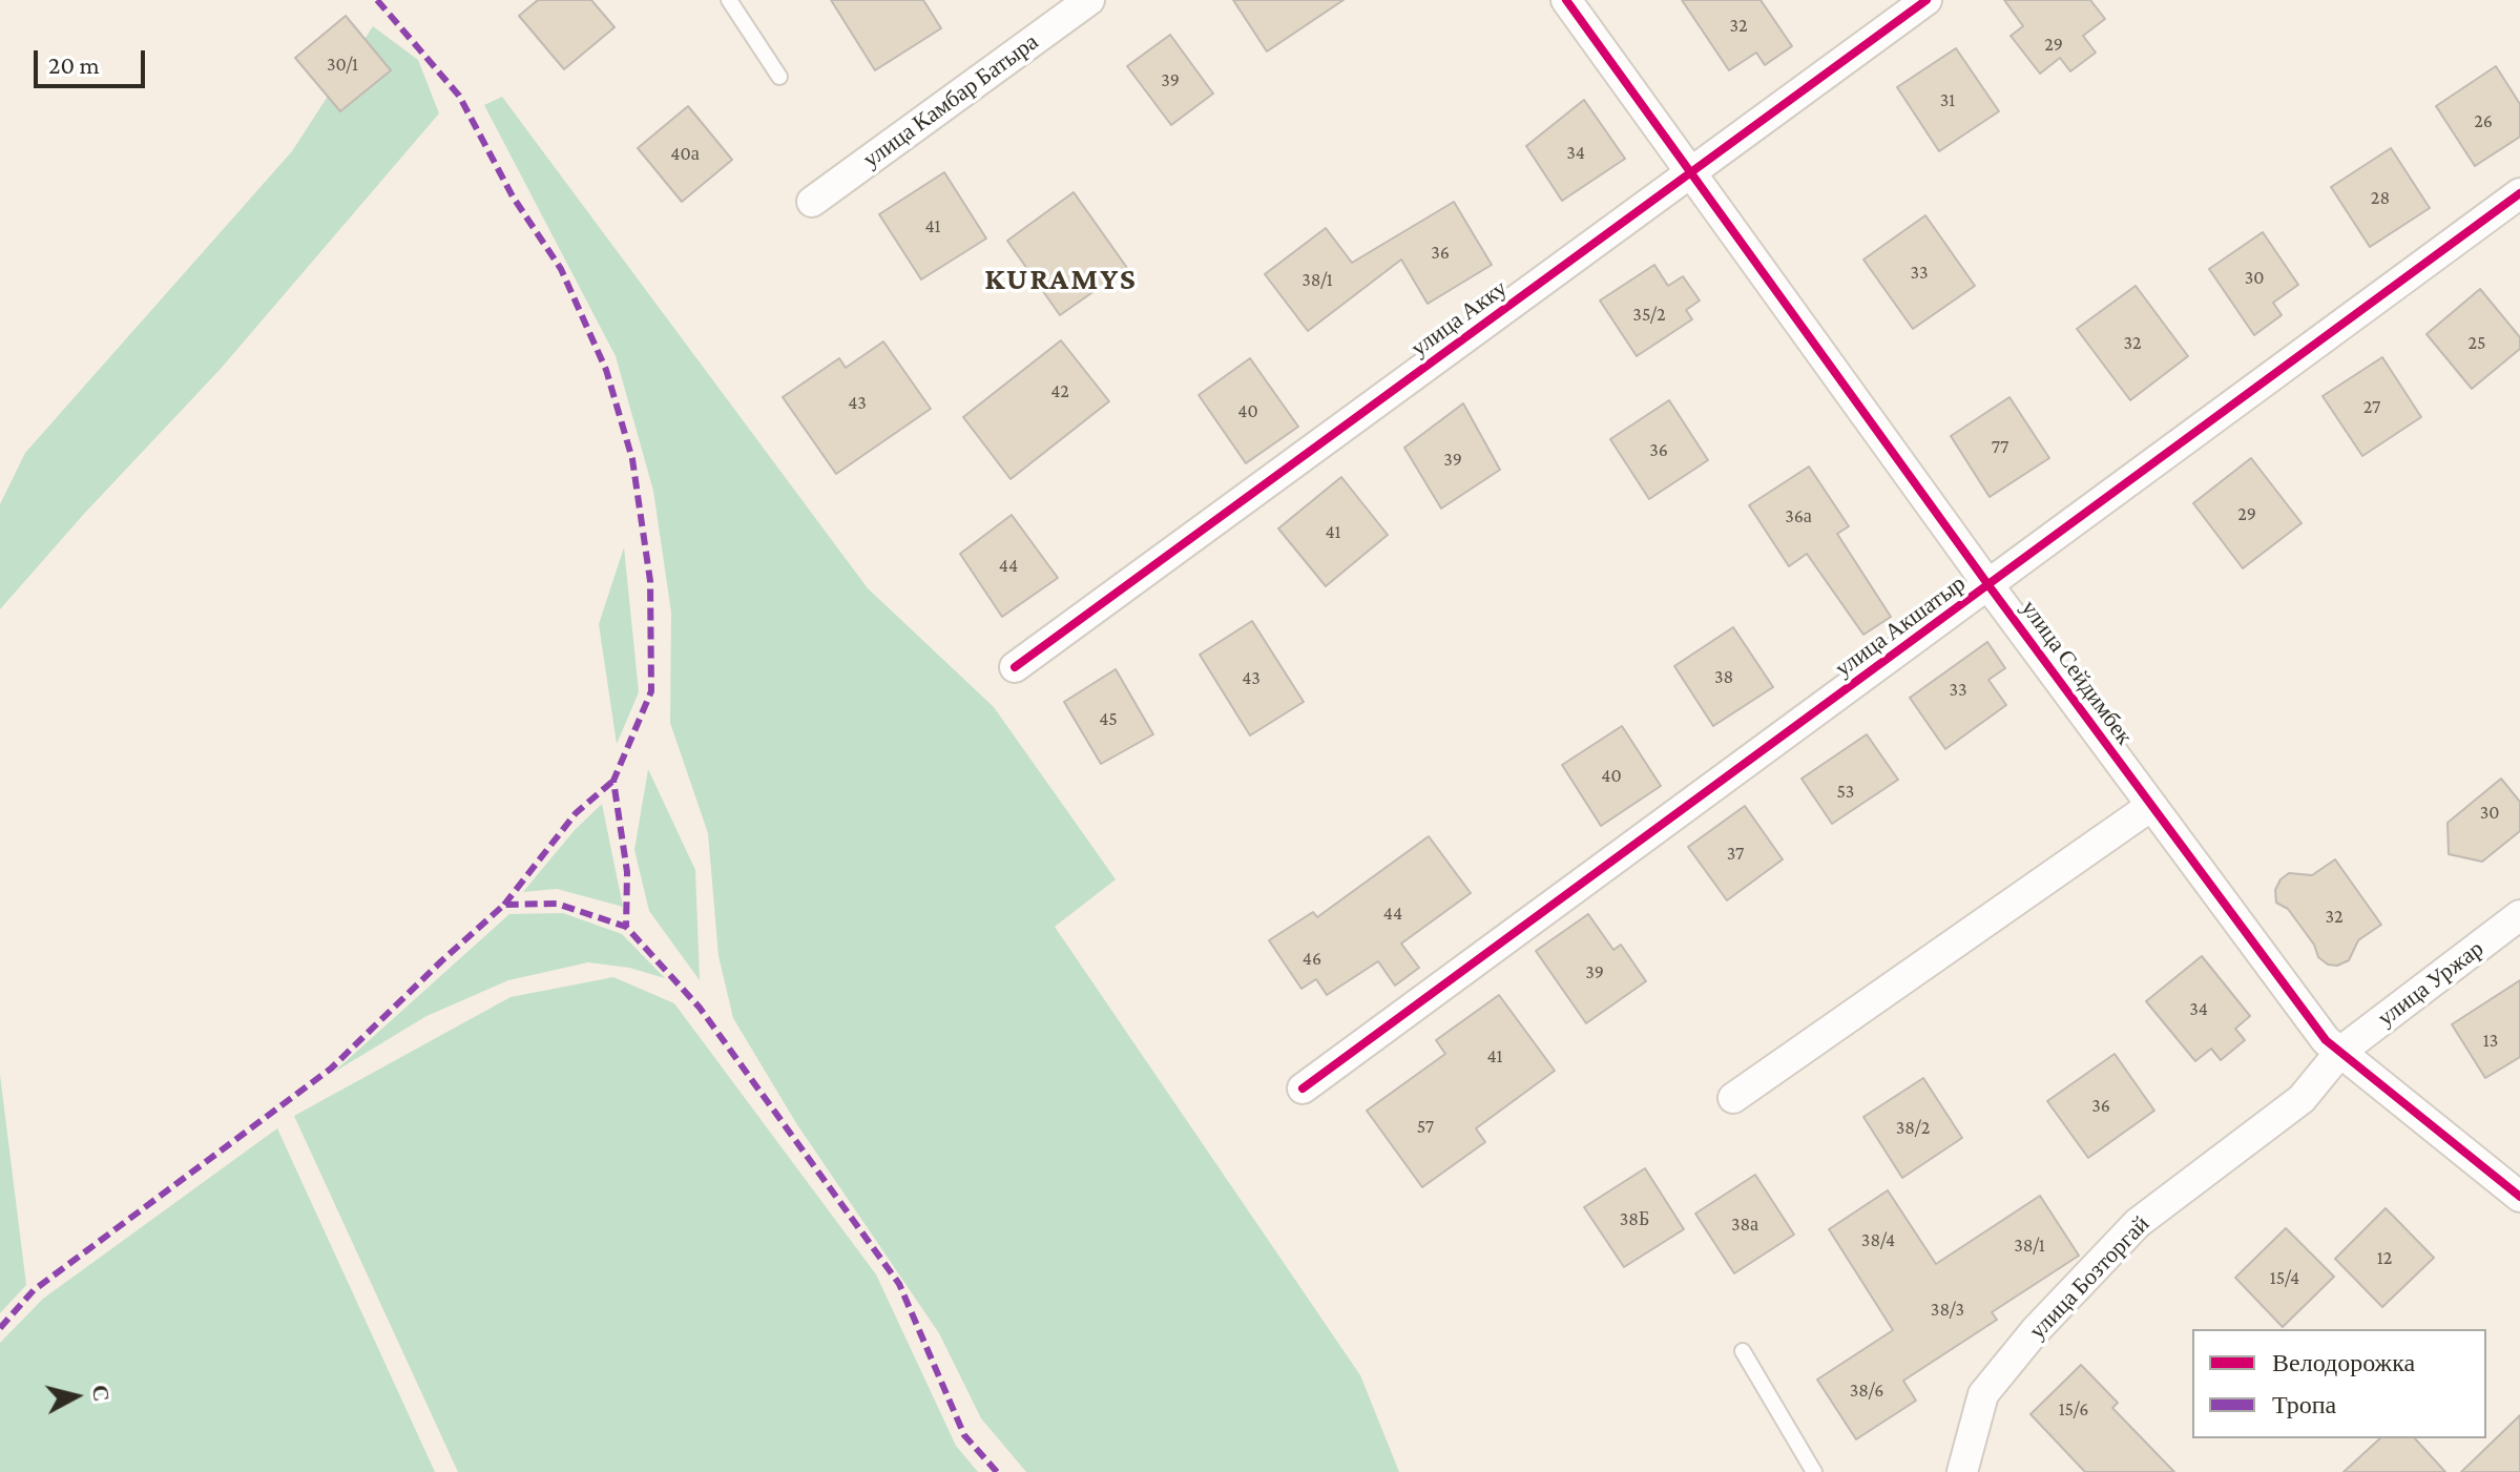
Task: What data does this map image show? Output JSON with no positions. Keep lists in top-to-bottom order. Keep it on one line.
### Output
{"streets":{"street":["улица Камбар Батыра","улица Акку","улица Акшатыр","улица Сейдимбек","улица Уржар","улица Бозторгай"]},"crossings":[["улица Акку","улица Сейдимбек"],["улица Акшатыр","улица Сейдимбек"],["улица Сейдимбек","улица Уржар"],["улица Сейдимбек","улица Бозторгай"],["улица Уржар","улица Бозторгай"]],"districts":["KURAMYS"],"house_numbers":["32","29","30/1","39","31","26","34","40а","28","41","36","33","30","38/1","35/2","32","25","42","43","27","40","77","36","39","29","36а","41","44","38","43","33","45","40","53","30","37","44","32","46","39","34","13","41","36","57","38/2","38Б","38а","38/4","38/1","12","15/4","38/3","38/6","15/6"],"legend":["Велодорожка","Тропа"],"scale_bar":"20 m","north":"right"}
